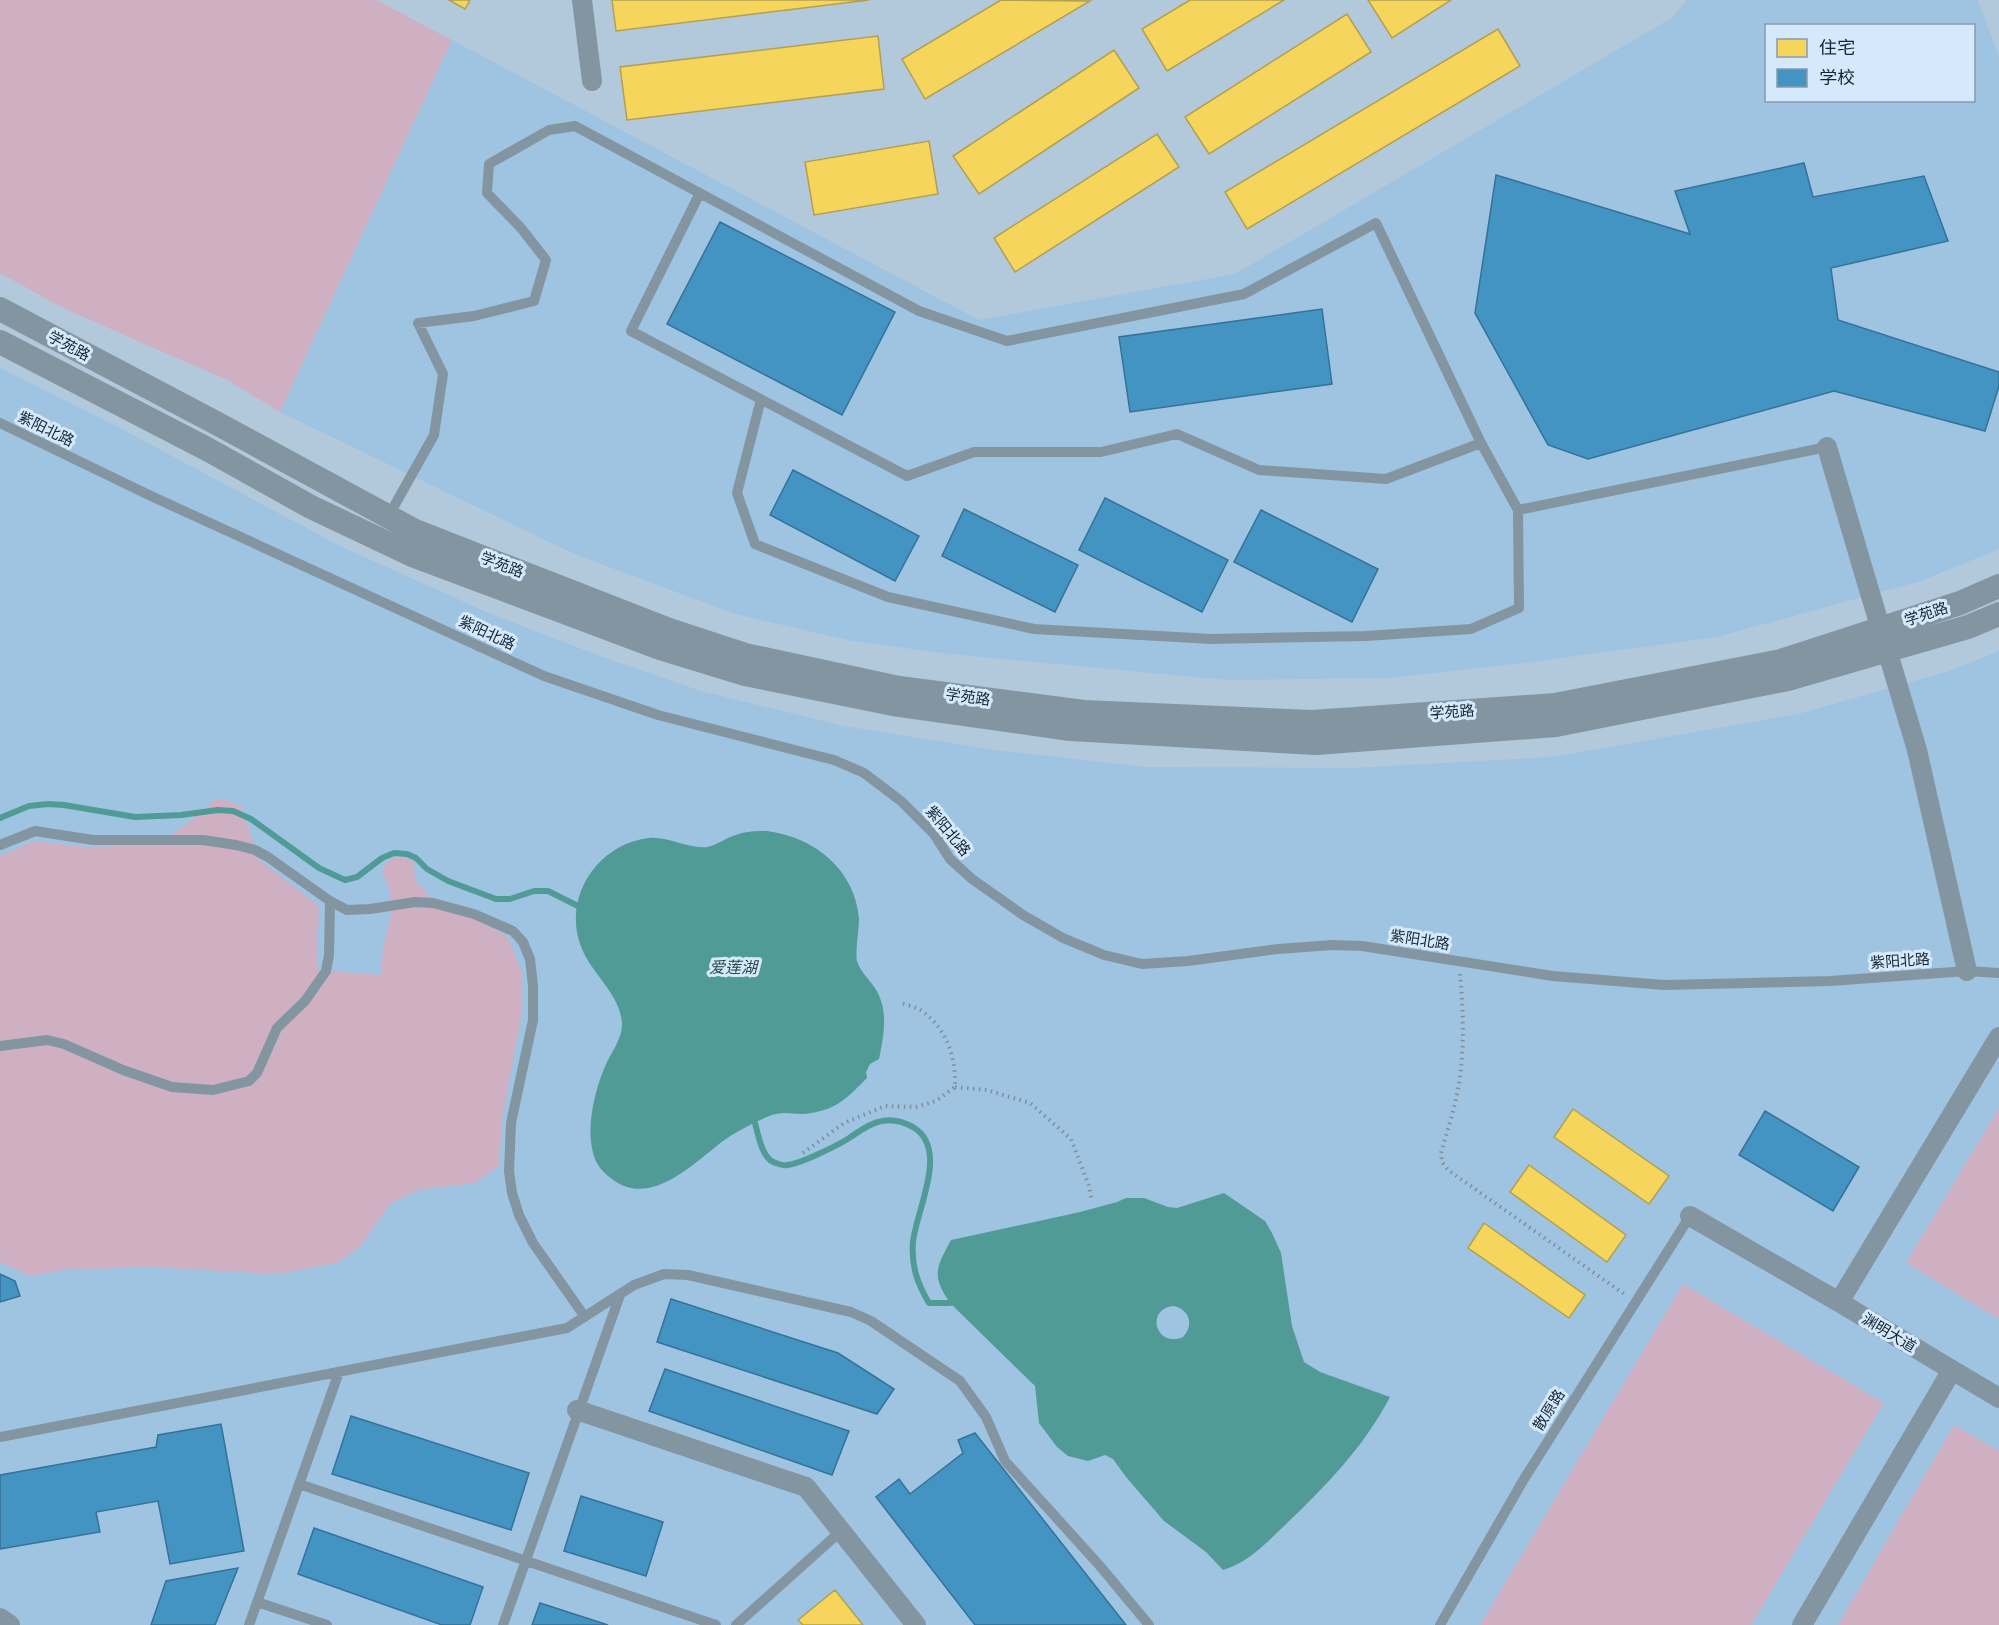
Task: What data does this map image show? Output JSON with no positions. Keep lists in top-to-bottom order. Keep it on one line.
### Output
{"streets":{"street":["学苑路","渊明大道"],"lane":["紫阳北路","散原路"]},"crossings":[["渊明大道","散原路"]],"water":["爱莲湖"],"legend":["住宅","学校"]}
